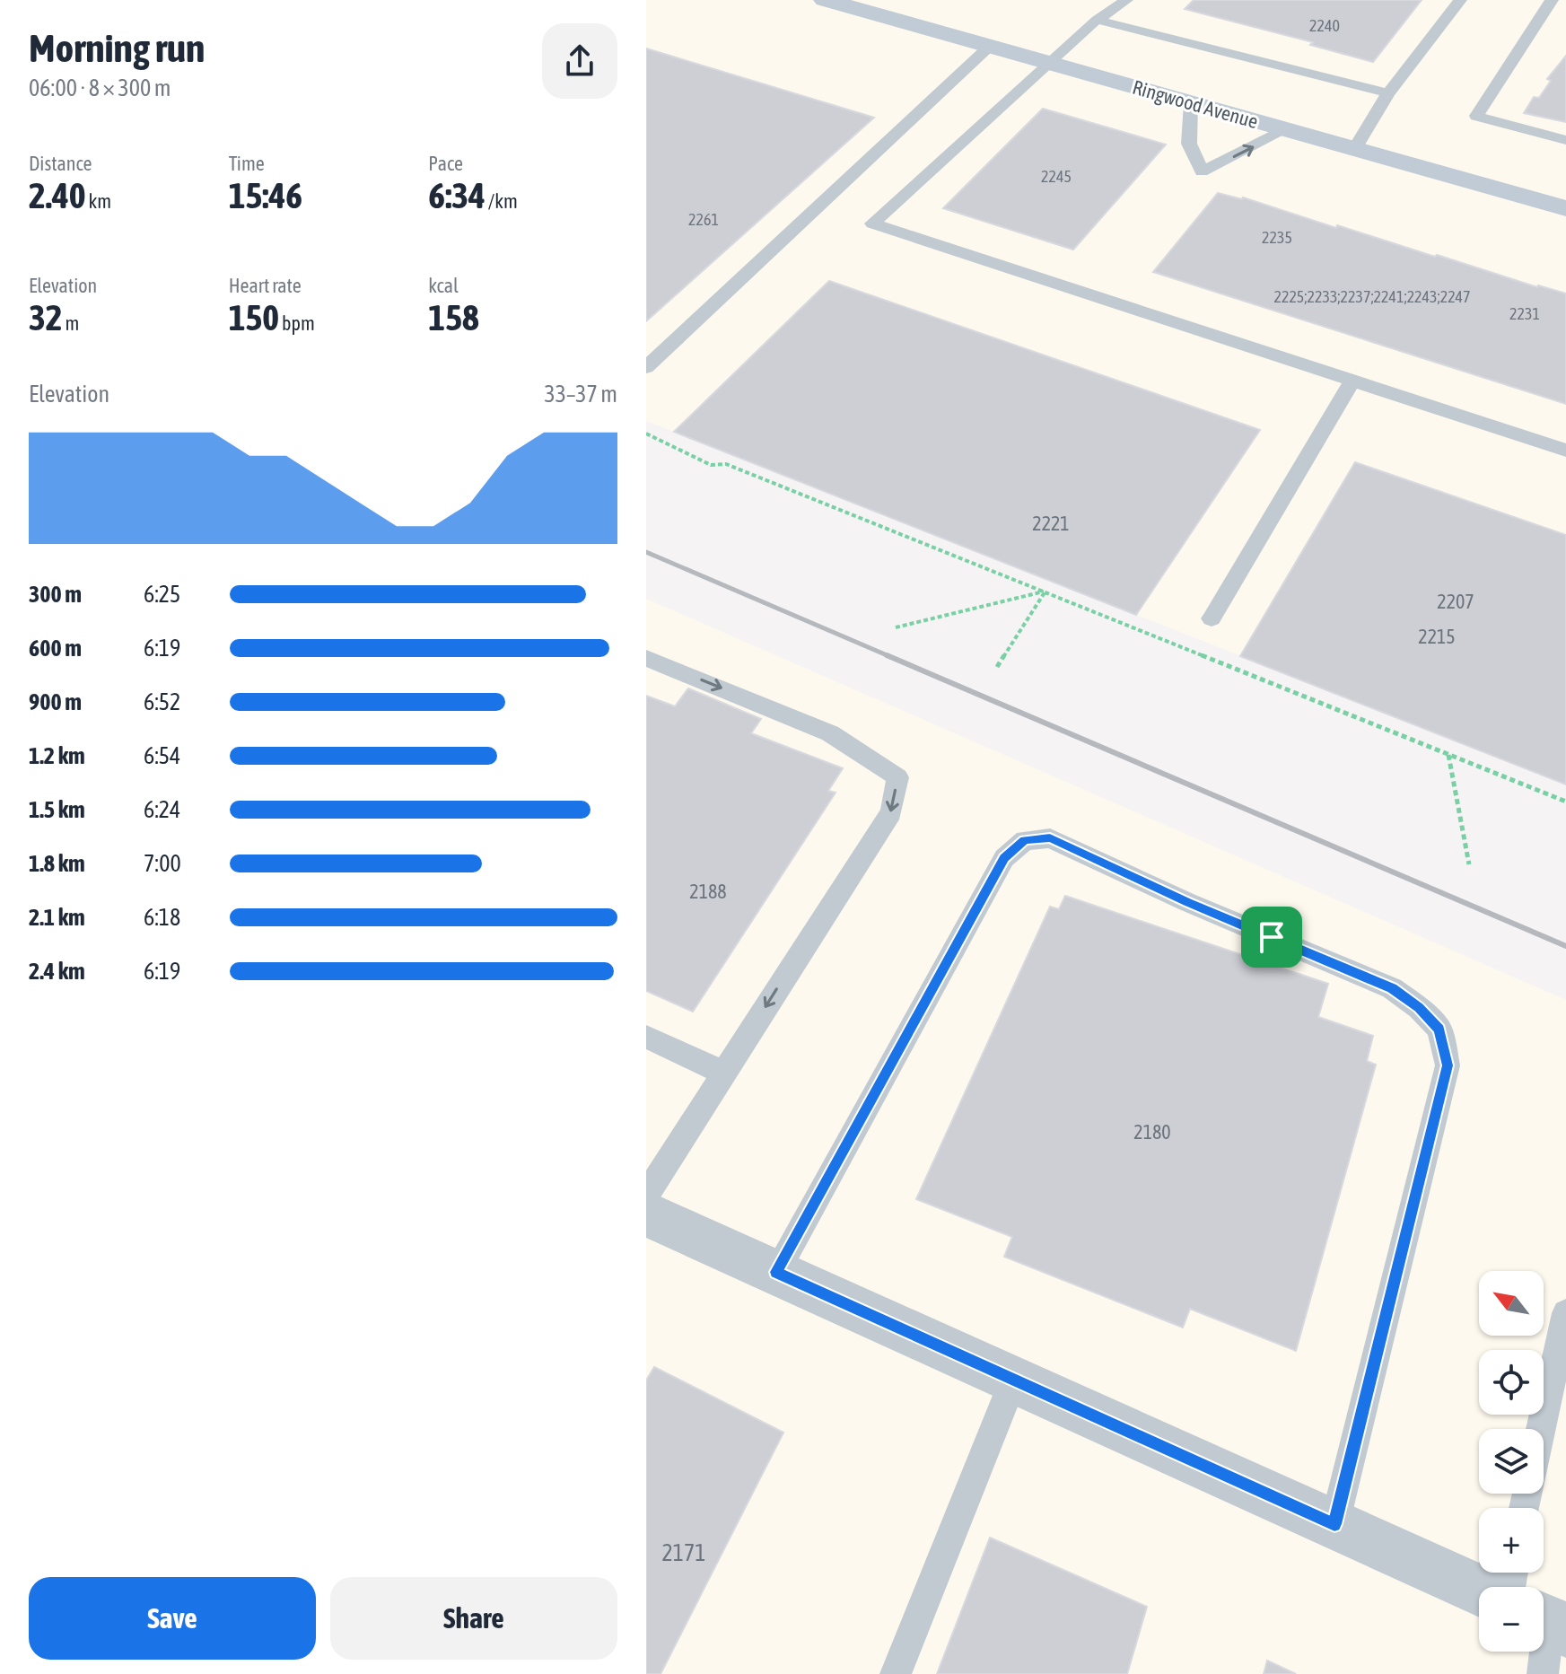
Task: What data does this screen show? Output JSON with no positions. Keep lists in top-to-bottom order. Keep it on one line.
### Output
{"streets":{"street":["Ringwood Avenue"]},"house_numbers":["2240","2245","2261","2235","2225;2233;2237;2241;2243;2247","2231","2221","2207","2215","2188","2180","2171"],"north":"top left","page":{"heading":["Morning run","06:00 · 8 × 300 m"],"stats":[["Distance","2.40 km"],["Time","15:46"],["Pace","6:34 /km"],["Elevation","32 m"],["Heart rate","150 bpm"],["kcal","158"]],"chart":["Elevation","33–37 m"],"list":[{"name":"300 m","note":"6:25"},{"name":"600 m","note":"6:19"},{"name":"900 m","note":"6:52"},{"name":"1.2 km","note":"6:54"},{"name":"1.5 km","note":"6:24"},{"name":"1.8 km","note":"7:00"},{"name":"2.1 km","note":"6:18"},{"name":"2.4 km","note":"6:19"}],"map_buttons":["+","−"],"buttons":["Save","Share"]}}
